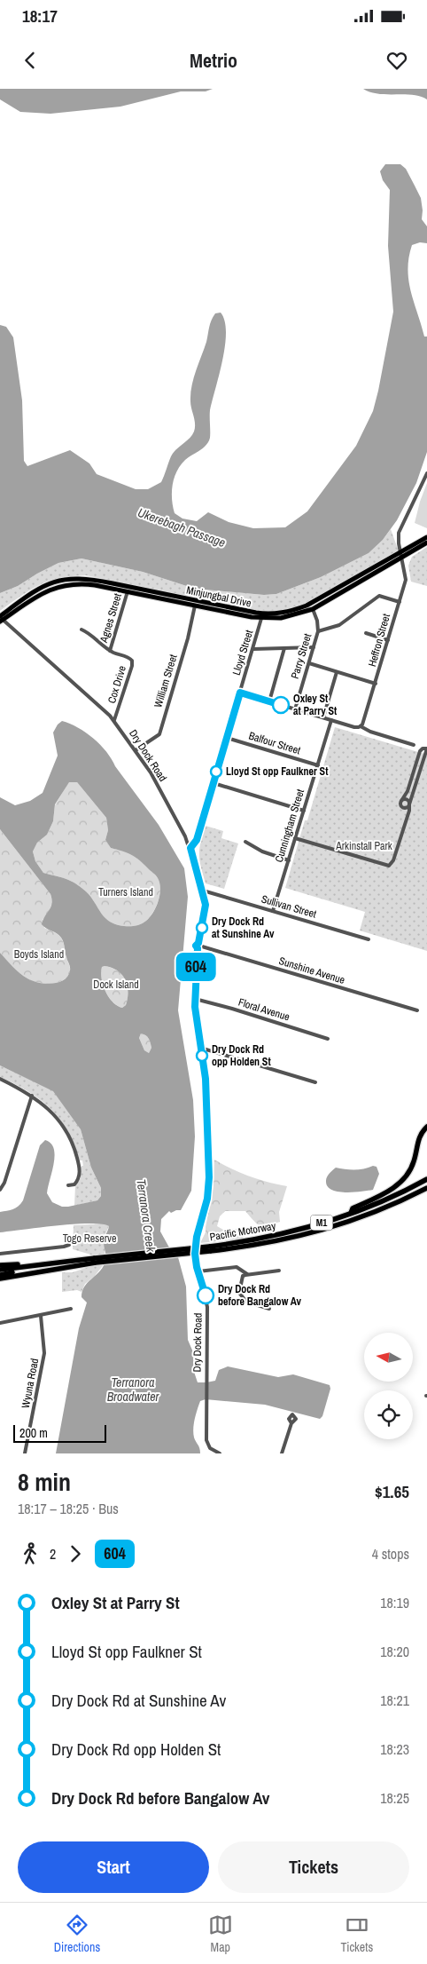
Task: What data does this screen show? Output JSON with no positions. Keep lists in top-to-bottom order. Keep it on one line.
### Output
{"streets":{"highway":["M1","Pacific Motorway"],"main road":["Minjungbal Drive"],"street":["Agnes Street","Heffron Street","Lloyd Street","Parry Street","William Street","Cox Drive","Balfour Street","Dry Dock Road","Cunningham Street","Sullivan Street","Sunshine Avenue","Floral Avenue","Wyuna Road"]},"crossings":[["Minjungbal Drive","Agnes Street"],["Minjungbal Drive","Heffron Street"],["Minjungbal Drive","Lloyd Street"],["Minjungbal Drive","Parry Street"],["Minjungbal Drive","William Street"],["Minjungbal Drive","Dry Dock Road"],["Agnes Street","Cox Drive"],["Lloyd Street","Balfour Street"],["Lloyd Street","Dry Dock Road"],["William Street","Dry Dock Road"],["Cox Drive","Dry Dock Road"],["Balfour Street","Cunningham Street"],["Dry Dock Road","Sullivan Street"],["Dry Dock Road","Sunshine Avenue"],["Dry Dock Road","Floral Avenue"],["Cunningham Street","Sullivan Street"]],"water":["Ukerebagh Passage","Terranora Creek","Terranora Broadwater"],"parks":["Arkinstall Park","Turners Island","Boyds Island","Dock Island","Togo Reserve"],"places":["Oxley St at Parry St","Lloyd St opp Faulkner St","Dry Dock Rd at Sunshine Av","Dry Dock Rd opp Holden St","Dry Dock Rd before Bangalow Av"],"lines":["bus line 604"],"scale_bar":"200 m","north":"left","page":{"status":"18:17","header":"Metrio","on_map":"604","scale":"200 m","heading":["8 min","18:17 – 18:25 · Bus","$1.65"],"legs":["2","604","4 stops"],"list":[{"name":"Oxley St at Parry St","value":"18:19"},{"name":"Lloyd St opp Faulkner St","value":"18:20"},{"name":"Dry Dock Rd at Sunshine Av","value":"18:21"},{"name":"Dry Dock Rd opp Holden St","value":"18:23"},{"name":"Dry Dock Rd before Bangalow Av","value":"18:25"}],"buttons":["Start","Tickets"],"tabs":["Directions","Map","Tickets"]}}
